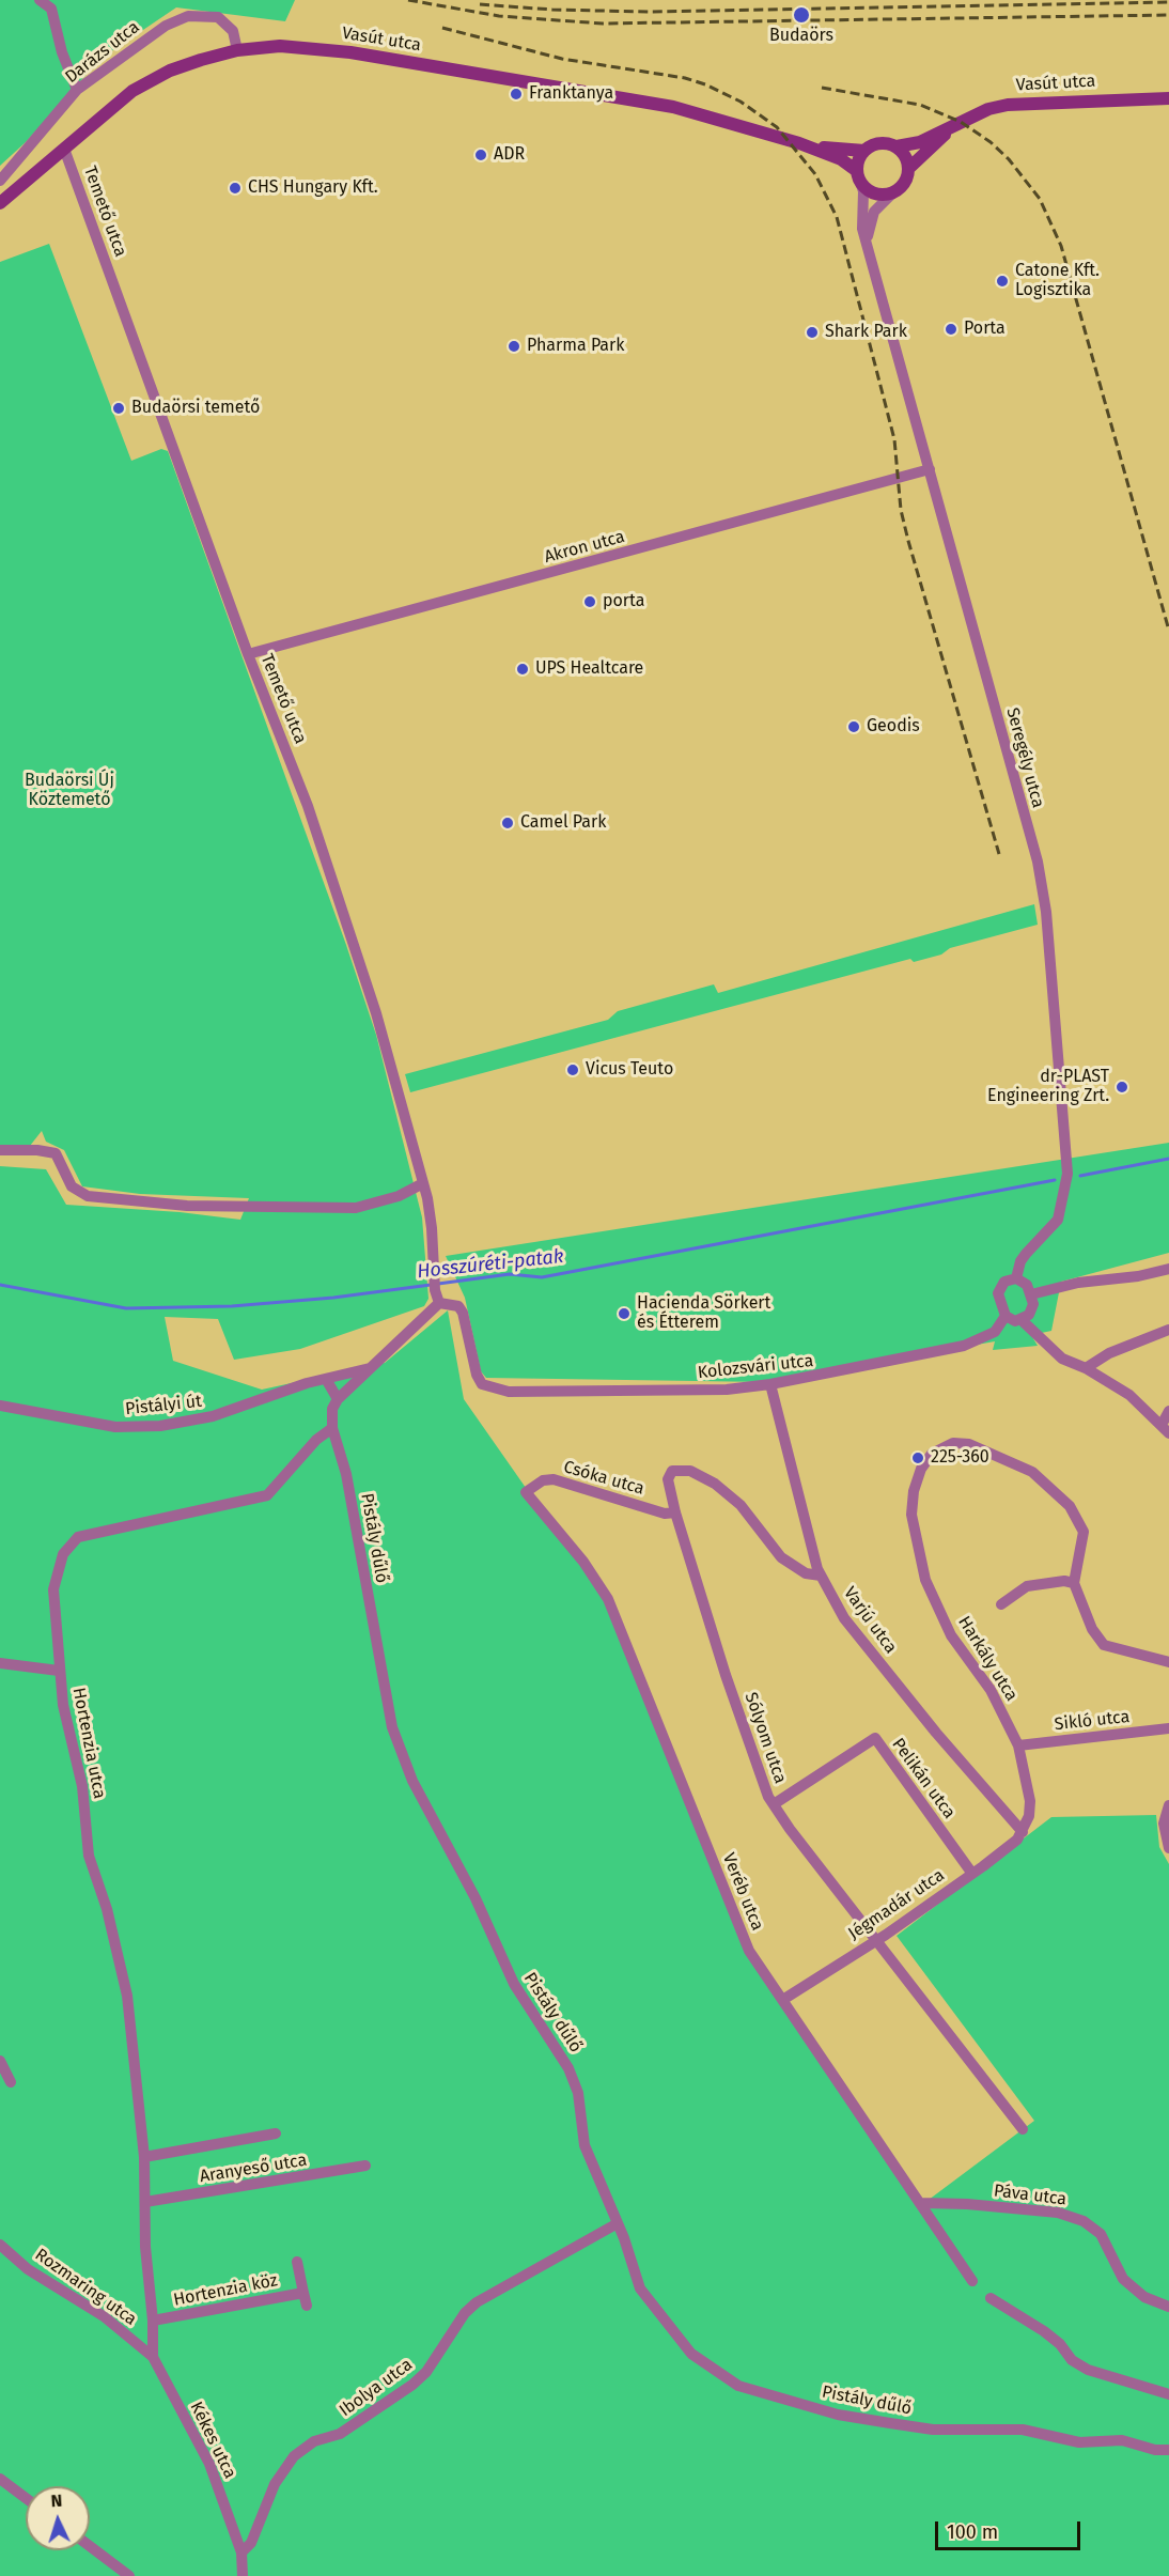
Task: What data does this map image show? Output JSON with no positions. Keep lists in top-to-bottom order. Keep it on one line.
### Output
{"streets":{"street":["Vasút utca","Darázs utca","Temető utca","Akron utca","Seregély utca","Kolozsvári utca","Pistályi út","Csóka utca","Pistály dűlő","Varjú utca","Harkály utca","Sikló utca","Sólyom utca","Hortenzia utca","Pelikán utca","Veréb utca","Jégmadár utca","Aranyeső utca","Páva utca","Rozmaring utca","Hortenzia köz","Ibolya utca","Kékes utca"]},"crossings":[["Vasút utca","Darázs utca"],["Vasút utca","Temető utca"],["Vasút utca","Seregély utca"],["Temető utca","Akron utca"],["Temető utca","Kolozsvári utca"],["Akron utca","Seregély utca"],["Seregély utca","Kolozsvári utca"],["Kolozsvári utca","Varjú utca"],["Csóka utca","Sólyom utca"],["Csóka utca","Veréb utca"],["Pistály dűlő","Hortenzia utca"],["Pistály dűlő","Ibolya utca"],["Varjú utca","Harkály utca"],["Varjú utca","Sólyom utca"],["Varjú utca","Jégmadár utca"],["Harkály utca","Sikló utca"],["Harkály utca","Jégmadár utca"],["Sólyom utca","Pelikán utca"],["Sólyom utca","Jégmadár utca"],["Hortenzia utca","Aranyeső utca"],["Hortenzia utca","Hortenzia köz"],["Hortenzia utca","Kékes utca"],["Pelikán utca","Jégmadár utca"],["Veréb utca","Jégmadár utca"],["Veréb utca","Páva utca"],["Rozmaring utca","Kékes utca"],["Hortenzia köz","Kékes utca"],["Ibolya utca","Kékes utca"]],"water":["Hosszúréti-patak"],"parks":["Budaörsi Új Köztemető"],"places":["Budaörs","Franktanya","ADR","CHS Hungary Kft.","Catone Kft. Logisztika","Porta","Shark Park","Pharma Park","Budaörsi temető","porta","UPS Healtcare","Geodis","Camel Park","Vicus Teuto","dr-PLAST Engineering Zrt.","Hacienda Sörkert és Étterem","225-360"],"scale_bar":"100 m","north":"top"}
